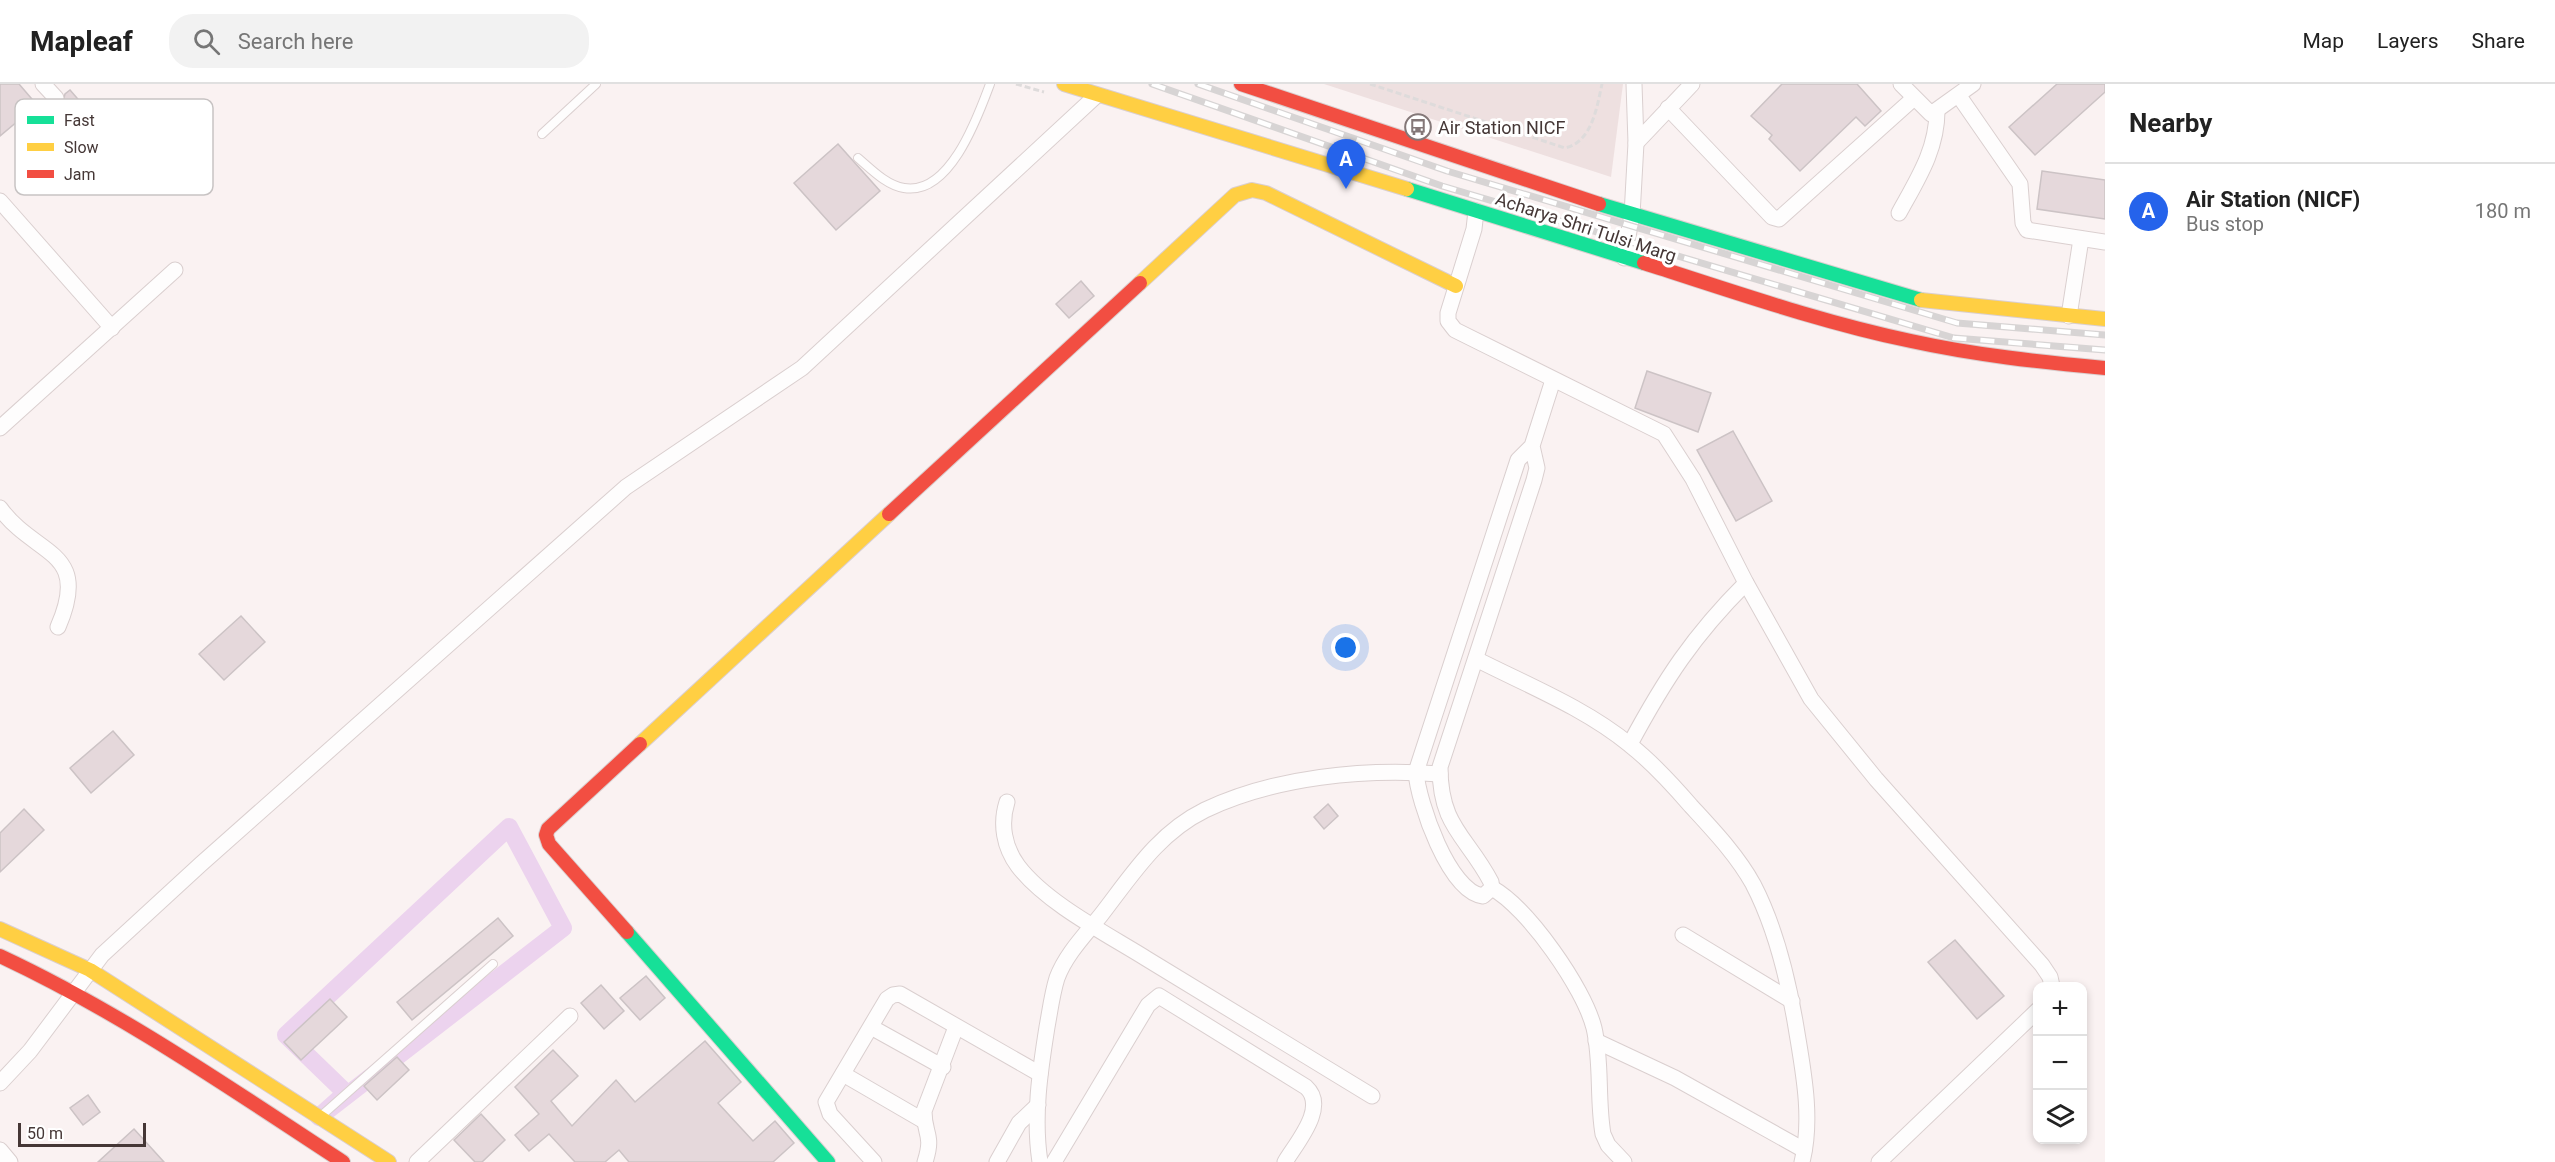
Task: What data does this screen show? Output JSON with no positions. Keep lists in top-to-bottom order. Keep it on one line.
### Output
{"streets":{"main road":["Acharya Shri Tulsi Marg"]},"places":{"bus stop":["Air Station NICF"]},"legend":["Fast","Slow","Jam"],"scale_bar":"50 m","page":{"header":"Mapleaf","search":"Search here","nav":["Map","Layers","Share"],"heading":"Nearby","pins":"A","list":[{"mark":"A","name":"Air Station (NICF)","note":"Bus stop","value":"180 m"}],"map_buttons":["+","−"],"scale":"50 m"}}
